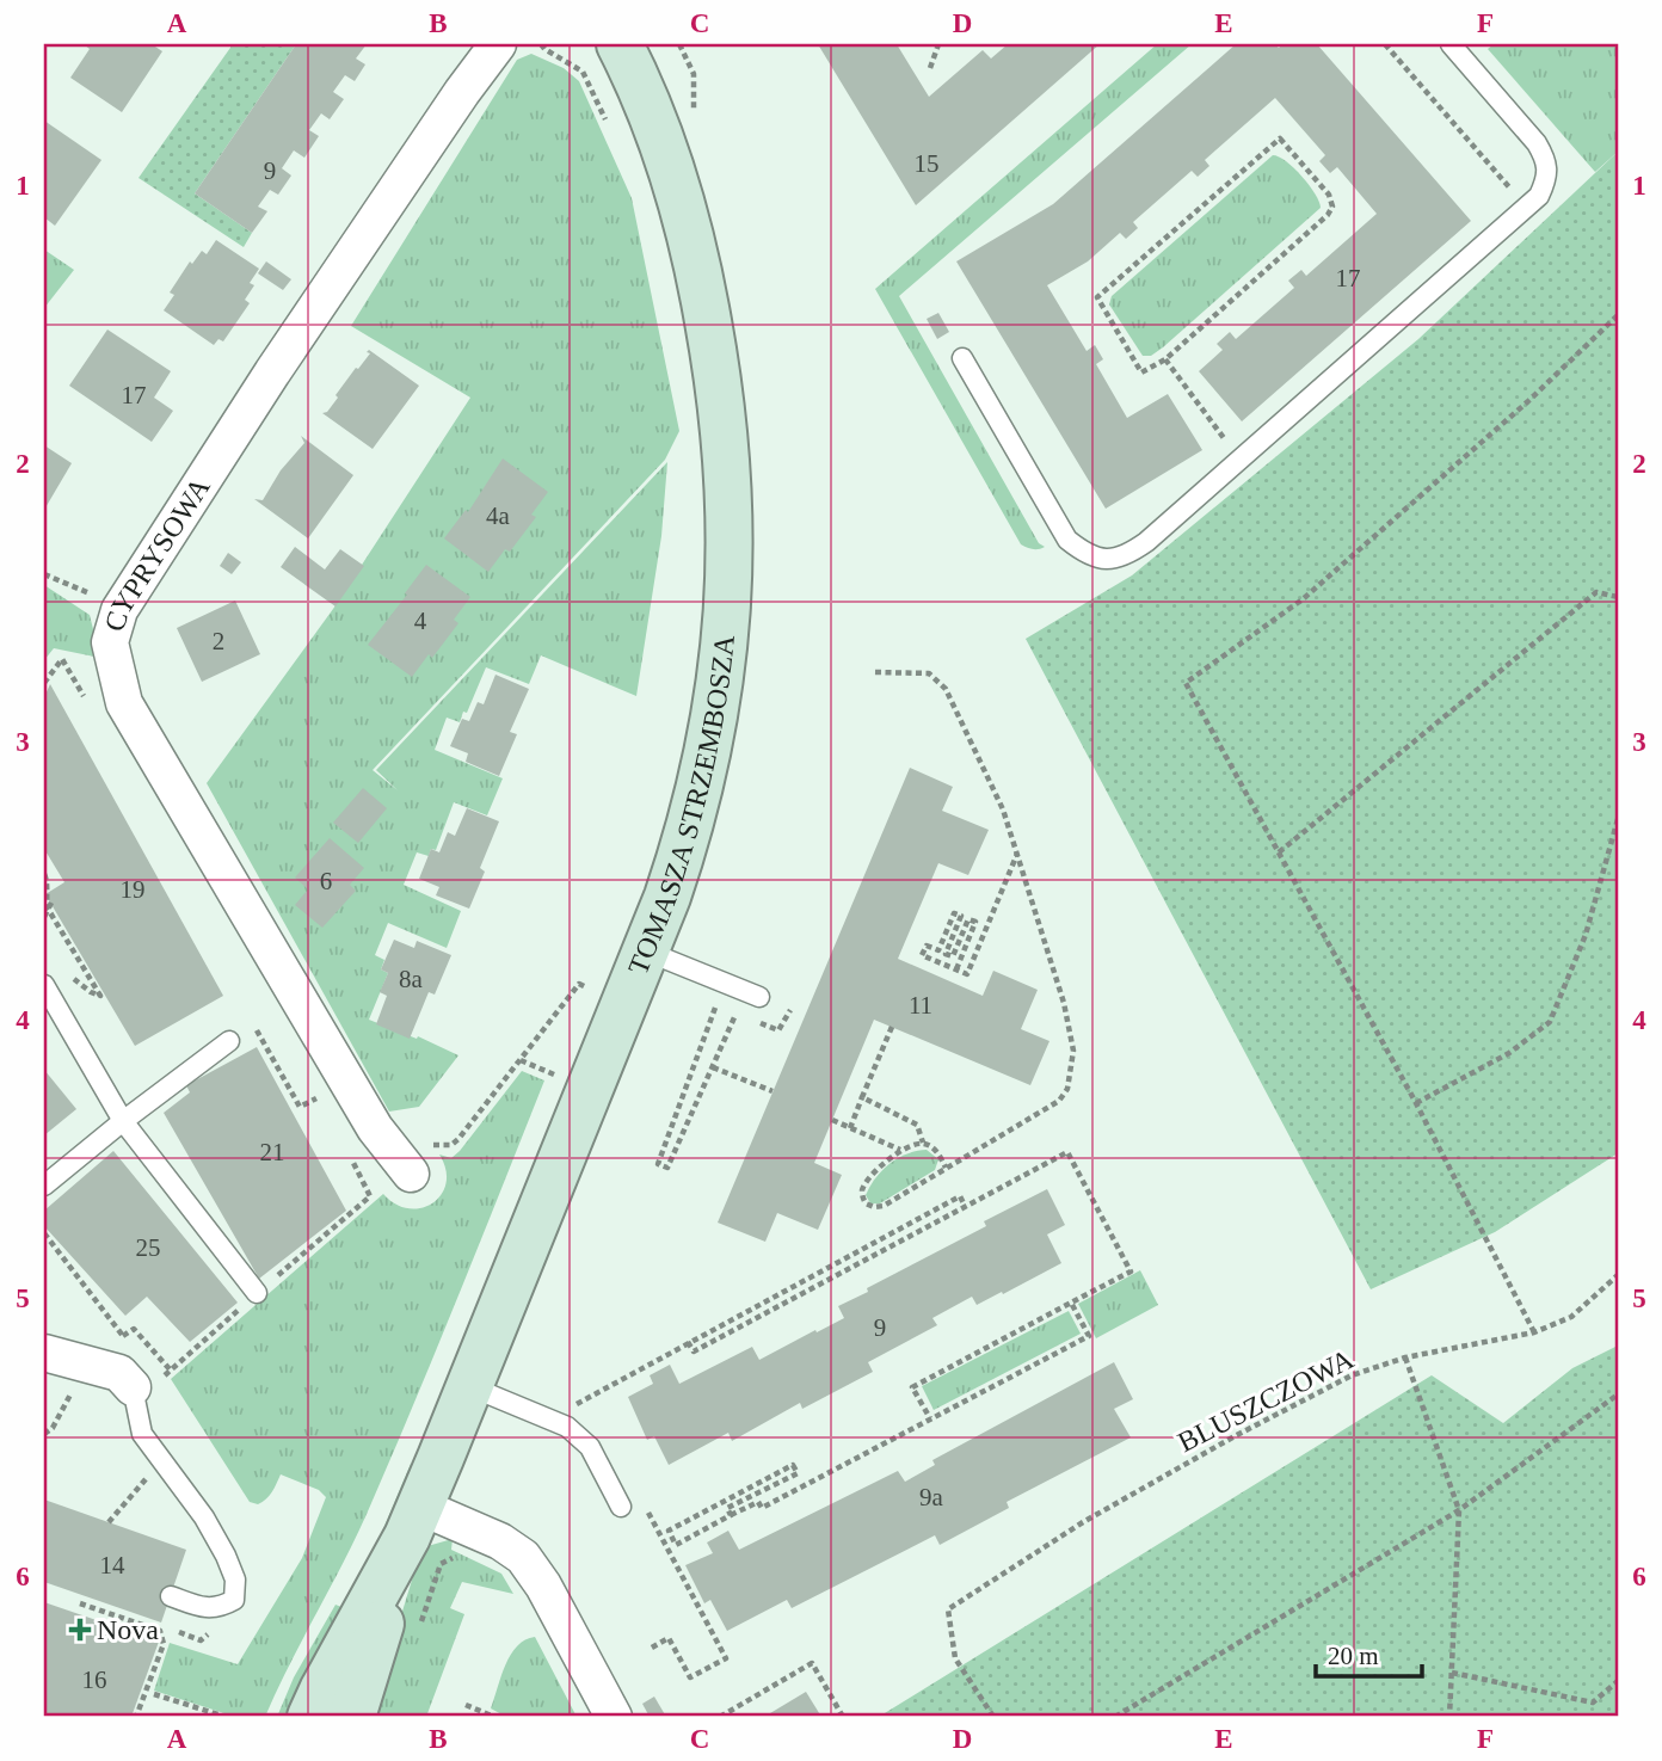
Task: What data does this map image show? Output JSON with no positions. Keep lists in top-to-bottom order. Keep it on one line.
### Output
{"streets":{"street":["CYPRYSOWA","TOMASZA STRZEMBOSZA"],"path":["BLUSZCZOWA"]},"places":{"health":["Nova"]},"house_numbers":["15","9","17","17","4a","4","2","6","19","8a","11","21","25","9","9a","14","16"],"scale_bar":"20 m","grid":{"columns":["A","B","C","D","E","F"],"rows":["1","2","3","4","5","6"]}}
